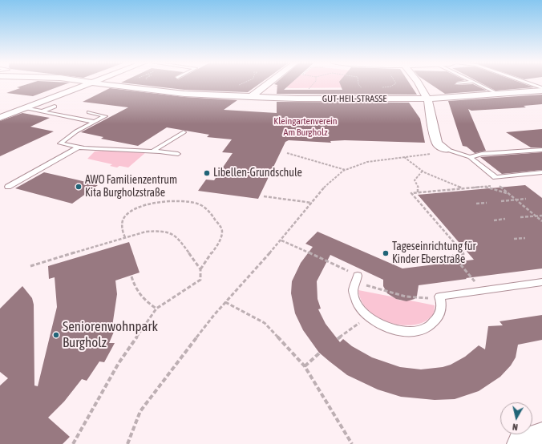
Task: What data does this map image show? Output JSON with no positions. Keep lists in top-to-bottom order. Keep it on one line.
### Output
{"streets":{"street":["GUT-HEIL-STRASSE"]},"parks":["Kleingartenverein Am Burgholz"],"places":["Libellen-Grundschule","AWO Familienzentrum Kita Burgholzstraße","Tageseinrichtung für Kinder Eberstraße","Seniorenwohnpark Burgholz"],"north":"bottom"}
